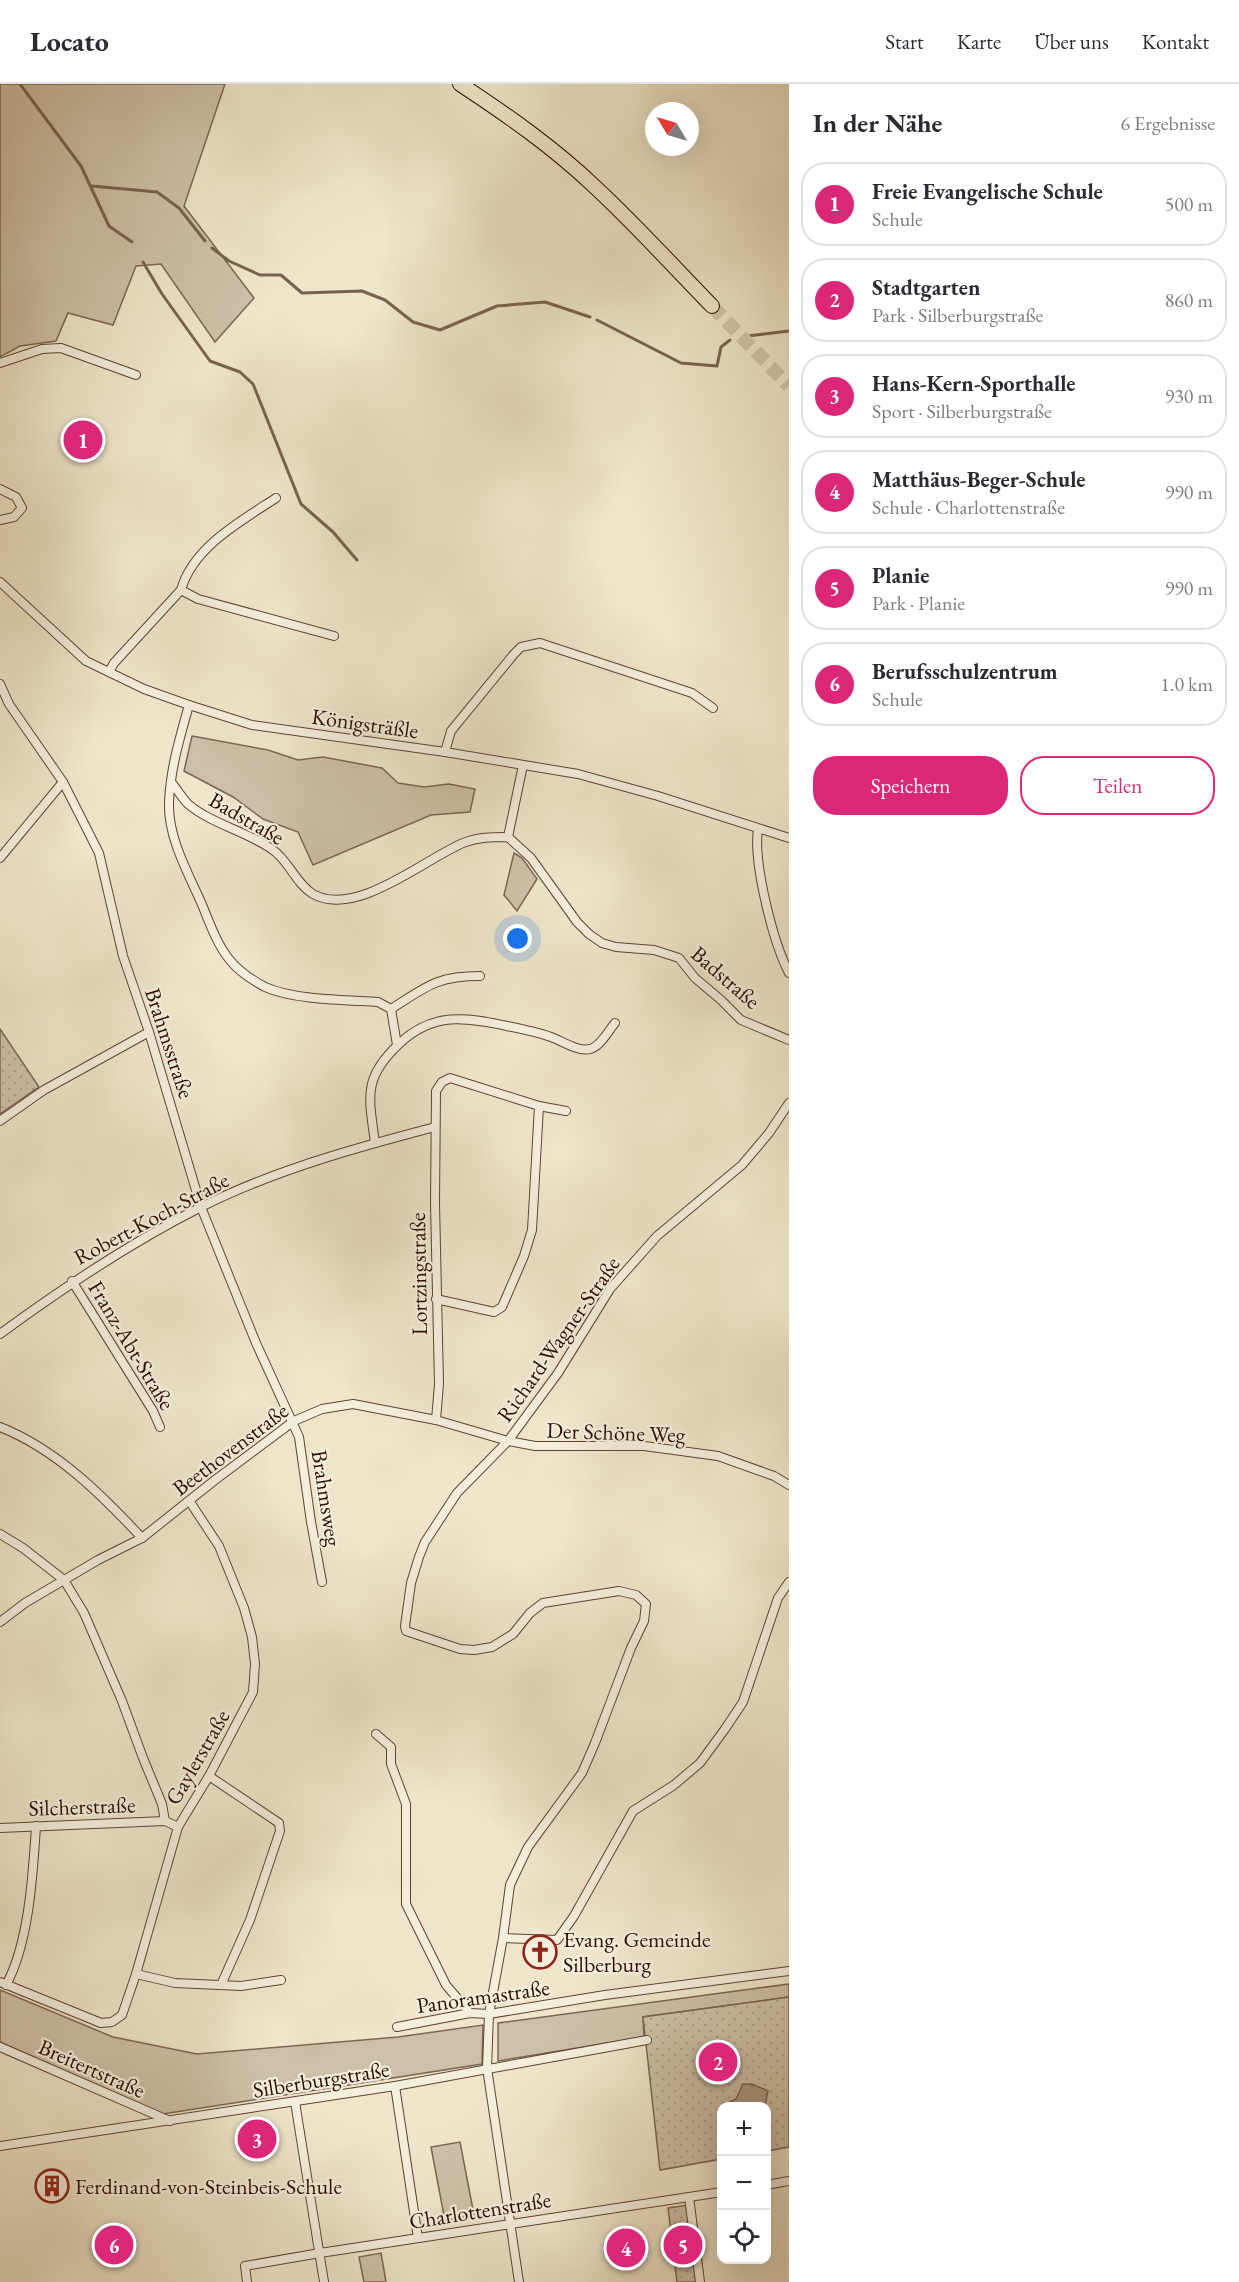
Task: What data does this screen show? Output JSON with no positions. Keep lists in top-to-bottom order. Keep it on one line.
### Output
{"streets":{"street":["Königsträßle","Badstraße","Brahmsstraße","Robert-Koch-Straße","Lortzingstraße","Richard-Wagner-Straße","Franz-Abt-Straße","Der Schöne Weg","Beethovenstraße","Brahmsweg","Gaylerstraße","Silcherstraße","Panoramastraße","Breitertstraße","Silberburgstraße","Charlottenstraße"]},"crossings":[["Brahmsstraße","Robert-Koch-Straße"],["Brahmsstraße","Beethovenstraße"],["Brahmsstraße","Brahmsweg"],["Robert-Koch-Straße","Lortzingstraße"],["Robert-Koch-Straße","Franz-Abt-Straße"],["Lortzingstraße","Beethovenstraße"],["Richard-Wagner-Straße","Der Schöne Weg"],["Richard-Wagner-Straße","Beethovenstraße"],["Der Schöne Weg","Beethovenstraße"],["Beethovenstraße","Brahmsweg"],["Beethovenstraße","Gaylerstraße"],["Breitertstraße","Silberburgstraße"]],"places":{"church":["Evang. Gemeinde Silberburg"],"building":["Ferdinand-von-Steinbeis-Schule"]},"north":"top left","page":{"header":"Locato","nav":["Start","Karte","Über uns","Kontakt"],"heading":["In der Nähe","6 Ergebnisse"],"list":[{"mark":"1","name":"Freie Evangelische Schule","note":"Schule","value":"500 m"},{"mark":"2","name":"Stadtgarten","note":"Park · Silberburgstraße","value":"860 m"},{"mark":"3","name":"Hans-Kern-Sporthalle","note":"Sport · Silberburgstraße","value":"930 m"},{"mark":"4","name":"Matthäus-Beger-Schule","note":"Schule · Charlottenstraße","value":"990 m"},{"mark":"5","name":"Planie","note":"Park · Planie","value":"990 m"},{"mark":"6","name":"Berufsschulzentrum","note":"Schule","value":"1.0 km"}],"pins":["1","2","3","5","6","4"],"buttons":["Speichern","Teilen"],"map_buttons":["+","−"]}}
